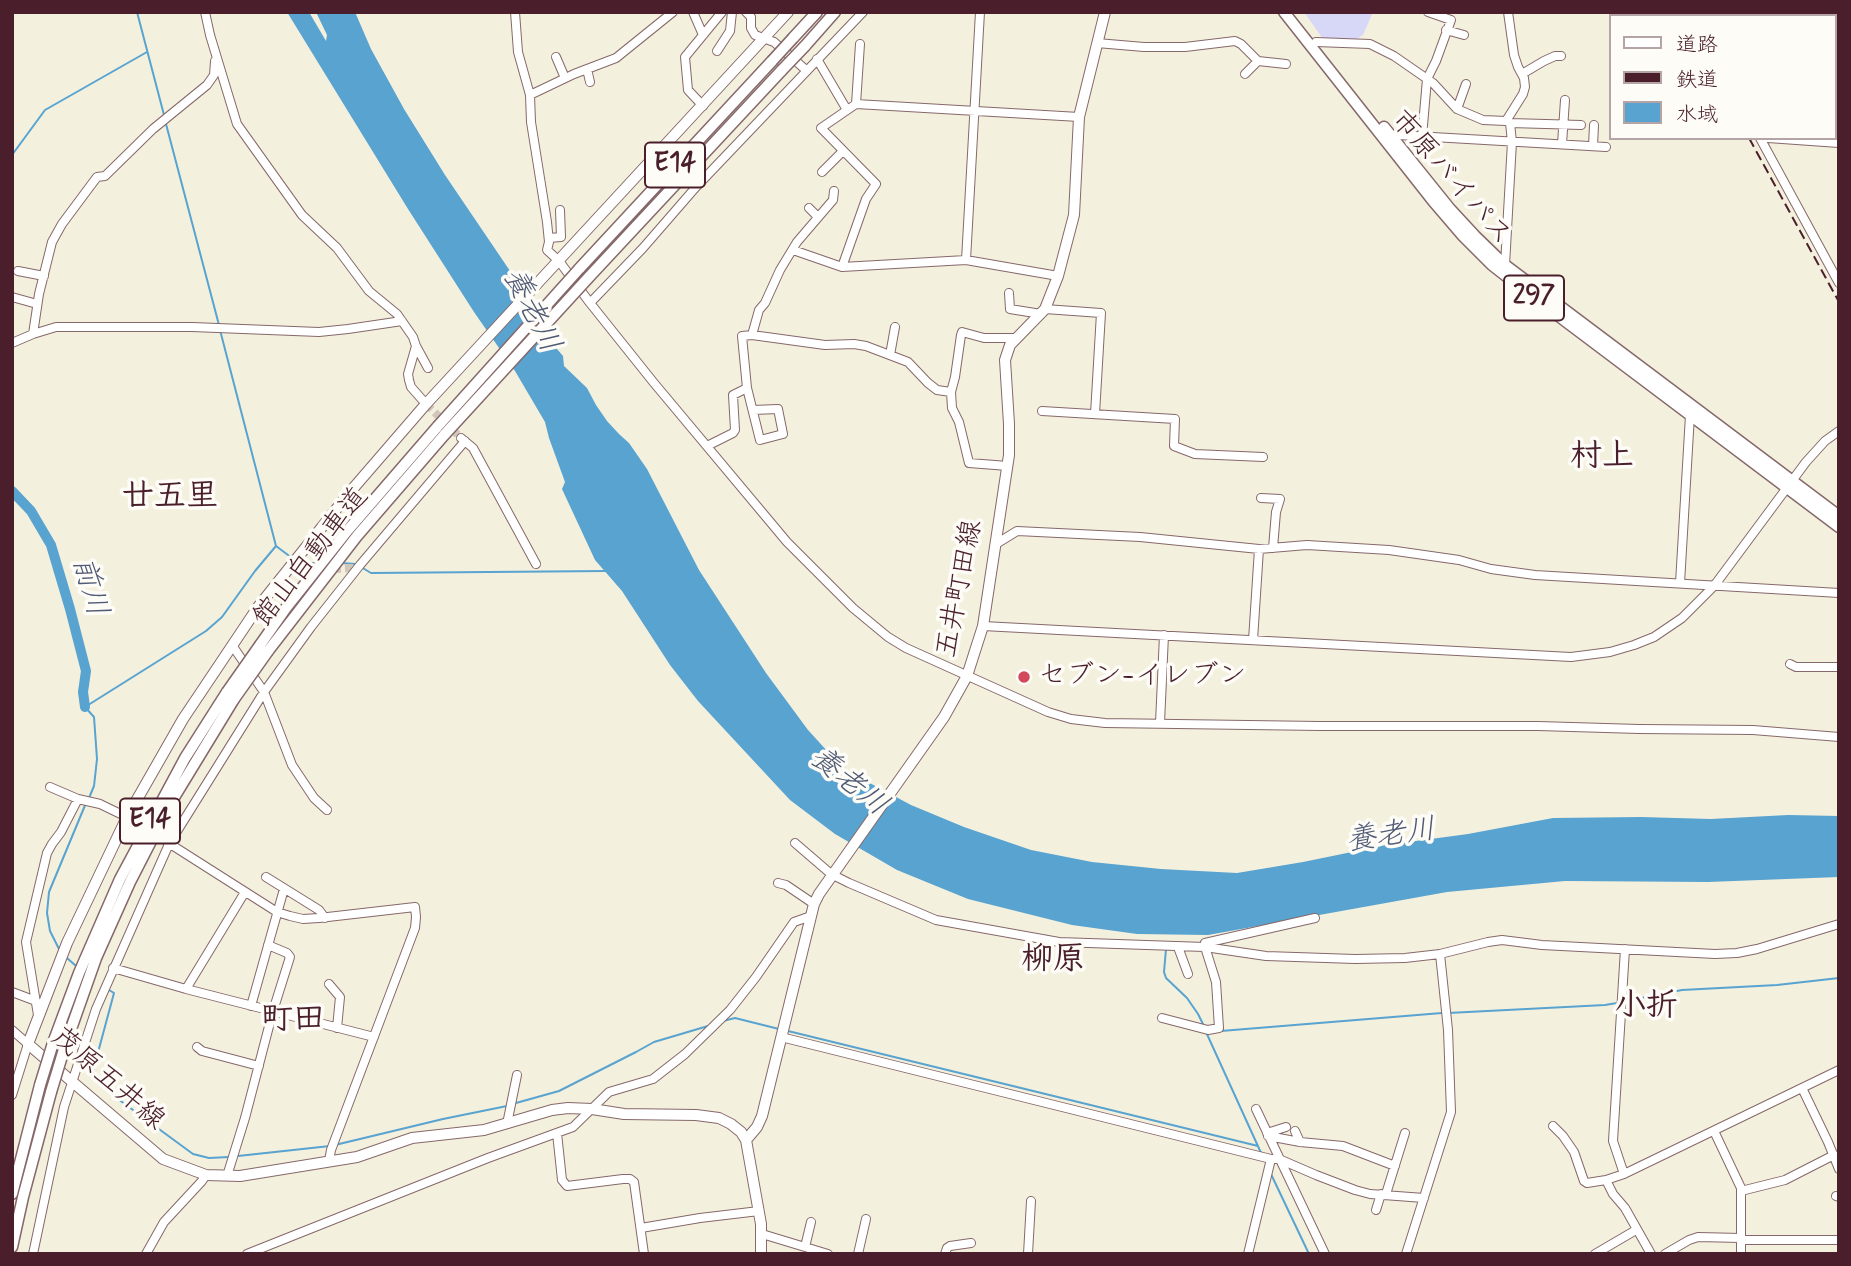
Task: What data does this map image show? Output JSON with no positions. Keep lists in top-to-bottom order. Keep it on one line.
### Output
{"streets":{"highway":["E14","市原バイパス","297","館山自動車道"],"main road":["五井町田線","茂原五井線"]},"crossings":[["五井町田線","茂原五井線"]],"districts":["村上","廿五里","柳原","小折","町田"],"water":["養老川","前川"],"places":["セブン-イレブン"],"legend":["道路","鉄道","水域"]}
